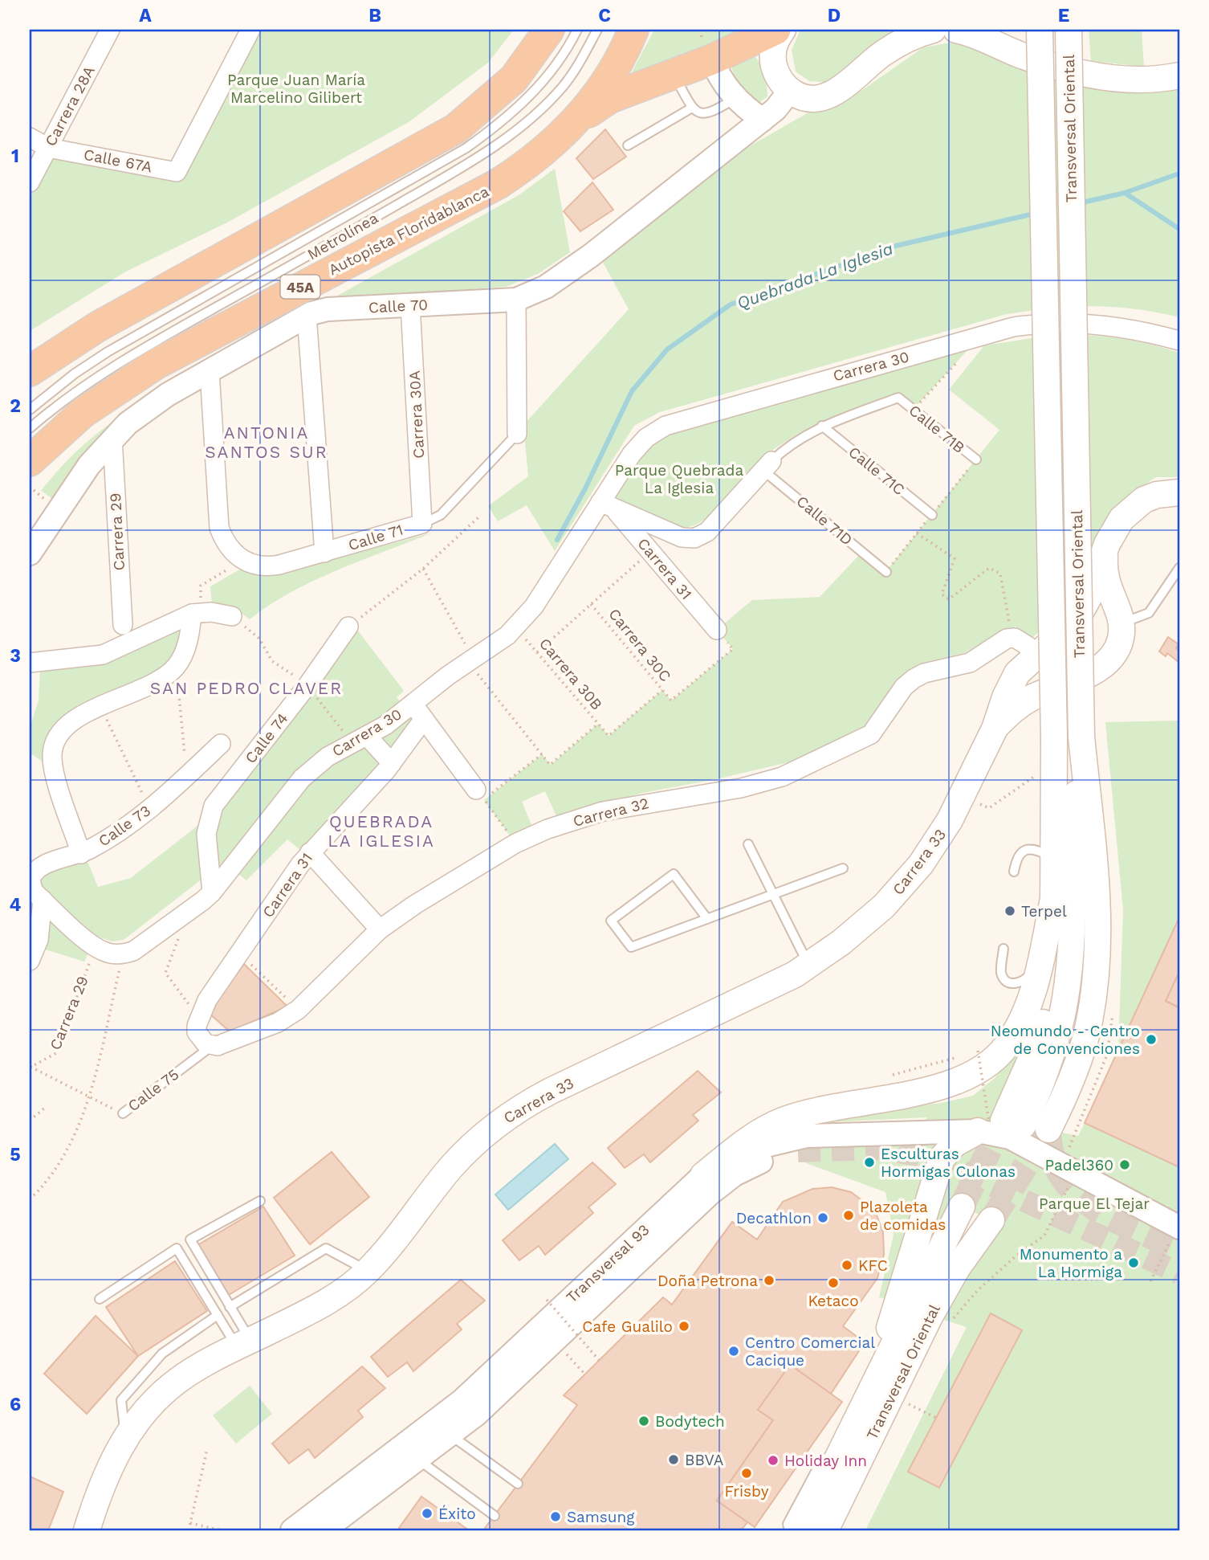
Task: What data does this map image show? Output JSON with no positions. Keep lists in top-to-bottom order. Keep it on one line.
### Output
{"streets":{"highway":["Autopista Floridablanca","45A"],"main road":["Transversal Oriental","Carrera 33"],"street":["Carrera 28A","Calle 67A","Calle 70","Carrera 30","Carrera 30A","Carrera 29","Calle 71","Carrera 31","Calle 74","Carrera 32","Calle 73","Transversal 93"],"lane":["Metrolínea","Calle 71B","Calle 71C","Calle 71D","Calle 75"],"path":["Carrera 30C","Carrera 30B"]},"crossings":[["Carrera 28A","Calle 67A"],["Transversal Oriental","Transversal 93"],["Calle 70","Carrera 30A"],["Calle 70","Carrera 29"],["Carrera 30","Carrera 29"],["Carrera 30","Carrera 31"],["Carrera 30","Carrera 30B"],["Carrera 30","Calle 74"],["Carrera 30A","Calle 71"],["Calle 71B","Calle 71C"],["Carrera 29","Calle 75"],["Carrera 31","Carrera 30C"],["Carrera 30C","Carrera 30B"],["Carrera 32","Calle 75"]],"districts":["ANTONIA SANTOS SUR","SAN PEDRO CLAVER","QUEBRADA LA IGLESIA"],"water":["Quebrada La Iglesia"],"parks":["Parque Juan María Marcelino Gilibert","Parque Quebrada La Iglesia","Parque El Tejar"],"places":["Terpel","Neomundo - Centro de Convenciones","Esculturas Hormigas Culonas","Padel360","Plazoleta de comidas","Decathlon","Monumento a La Hormiga","KFC","Doña Petrona","Ketaco","Cafe Gualilo","Centro Comercial Cacique","Bodytech","BBVA","Holiday Inn","Frisby","Éxito","Samsung"],"grid":{"columns":["A","B","C","D","E"],"rows":["1","2","3","4","5","6"]}}
